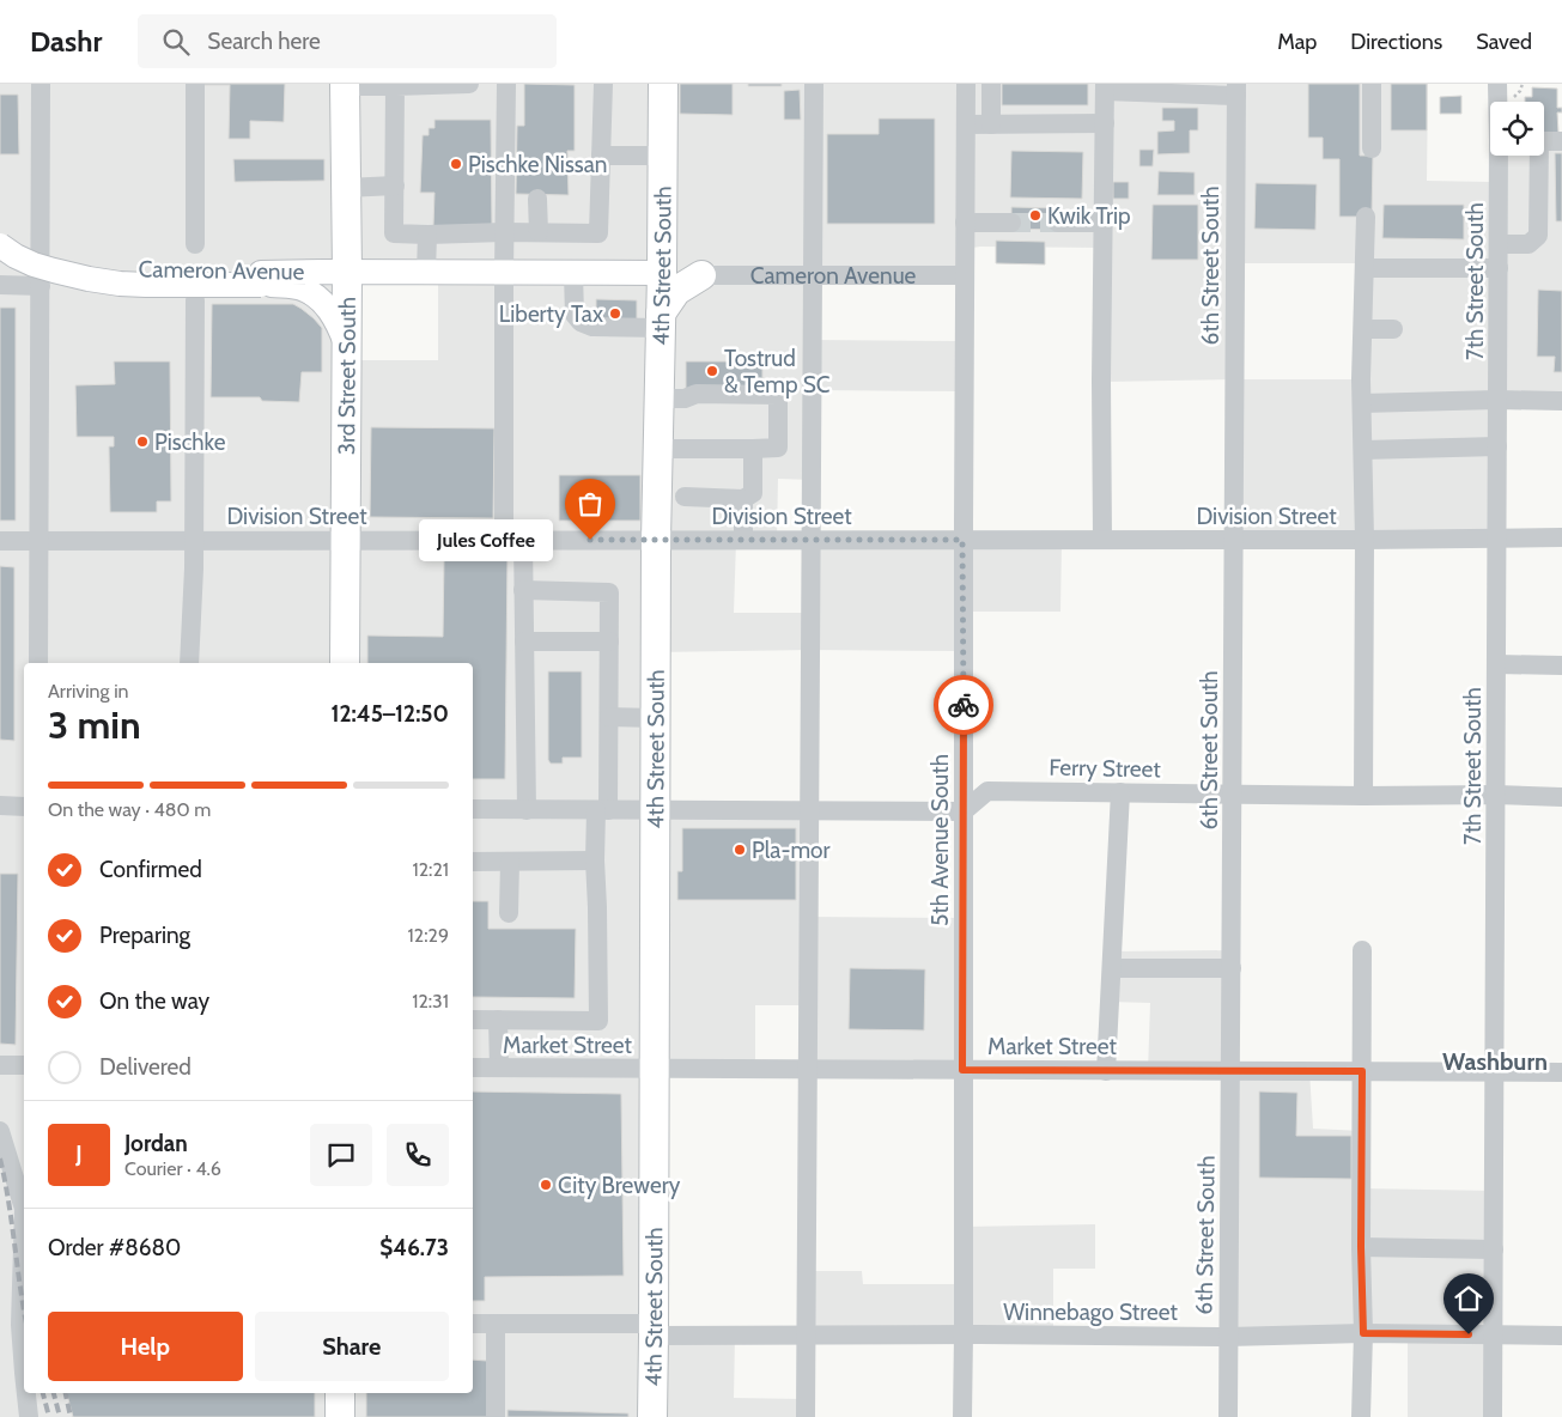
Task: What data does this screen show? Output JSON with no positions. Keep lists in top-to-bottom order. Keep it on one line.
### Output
{"streets":{"highway":["4th Street South","3rd Street South"],"main road":["Cameron Avenue"],"street":["6th Street South","7th Street South","Division Street","Ferry Street","5th Avenue South","Market Street","Winnebago Street"]},"crossings":[["4th Street South","Cameron Avenue"],["4th Street South","Division Street"],["4th Street South","Market Street"],["4th Street South","Winnebago Street"],["6th Street South","Division Street"],["6th Street South","Ferry Street"],["6th Street South","Market Street"],["6th Street South","Winnebago Street"],["Cameron Avenue","3rd Street South"],["Cameron Avenue","5th Avenue South"],["7th Street South","Division Street"],["7th Street South","Ferry Street"],["7th Street South","Market Street"],["7th Street South","Winnebago Street"],["3rd Street South","Division Street"],["Division Street","5th Avenue South"],["Ferry Street","5th Avenue South"],["5th Avenue South","Market Street"],["5th Avenue South","Winnebago Street"]],"districts":["Washburn"],"places":["Pischke Nissan","Kwik Trip","Liberty Tax","Tostrud & Temp SC","Pischke","Jules Coffee","Pla-mor","City Brewery"],"page":{"header":"Dashr","search":"Search here","nav":["Map","Directions","Saved"],"bubble":"Jules Coffee","heading":["3 min","Arriving in","12:45–12:50"],"panel":["Jordan","Courier · 4.6","Order #8680","$46.73"],"bar":"On the way · 480 m","list":[["Confirmed","12:21"],["Preparing","12:29"],["On the way","12:31"],"Delivered"],"round":"J","buttons":["Help","Share"]}}
